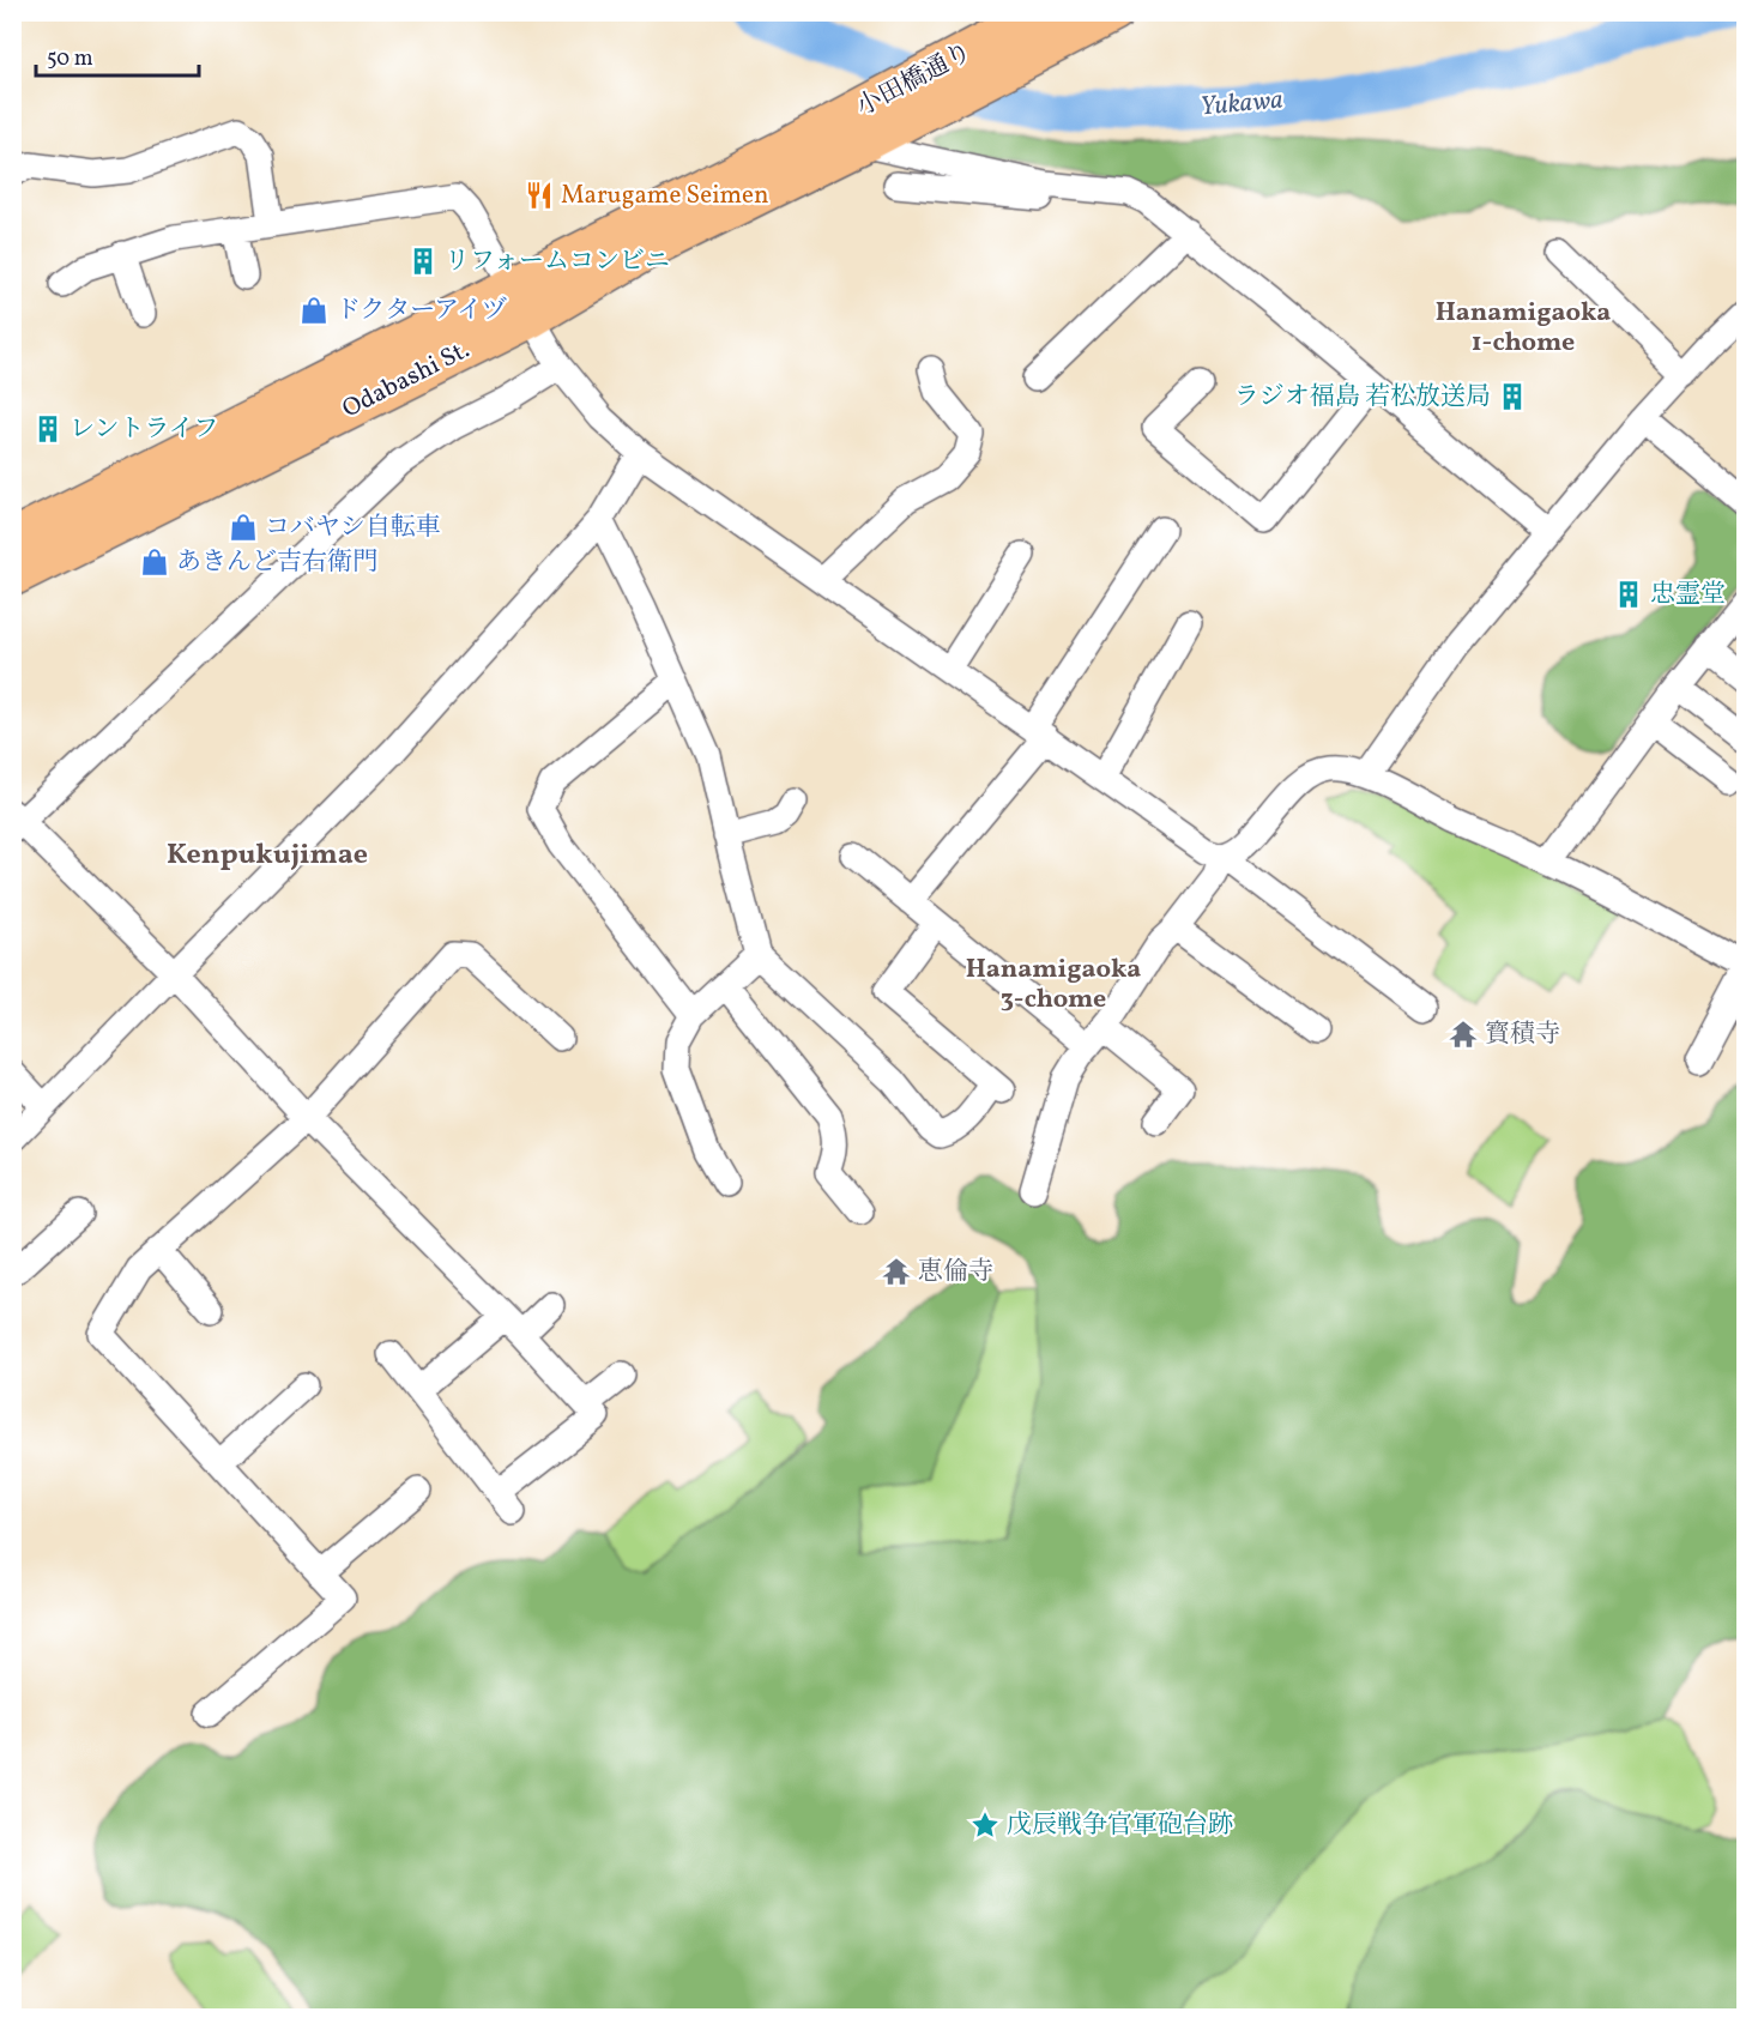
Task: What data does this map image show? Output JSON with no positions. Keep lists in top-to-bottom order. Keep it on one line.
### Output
{"streets":{"main road":["小田橋通り","Odabashi St."]},"crossings":[["小田橋通り","Odabashi St."]],"districts":["Hanamigaoka 1-chome","Kenpukujimae","Hanamigaoka 3-chome"],"water":["Yukawa"],"places":{"restaurant":["Marugame Seimen"],"building":["リフォームコンビニ","ラジオ福島 若松放送局","レントライフ","忠霊堂"],"shop":["ドクターアイヅ","コバヤシ自転車","あきんど吉右衛門"],"temple":["寳積寺","恵倫寺"],"place":["戊辰戦争官軍砲台跡"]},"scale_bar":"50 m"}
